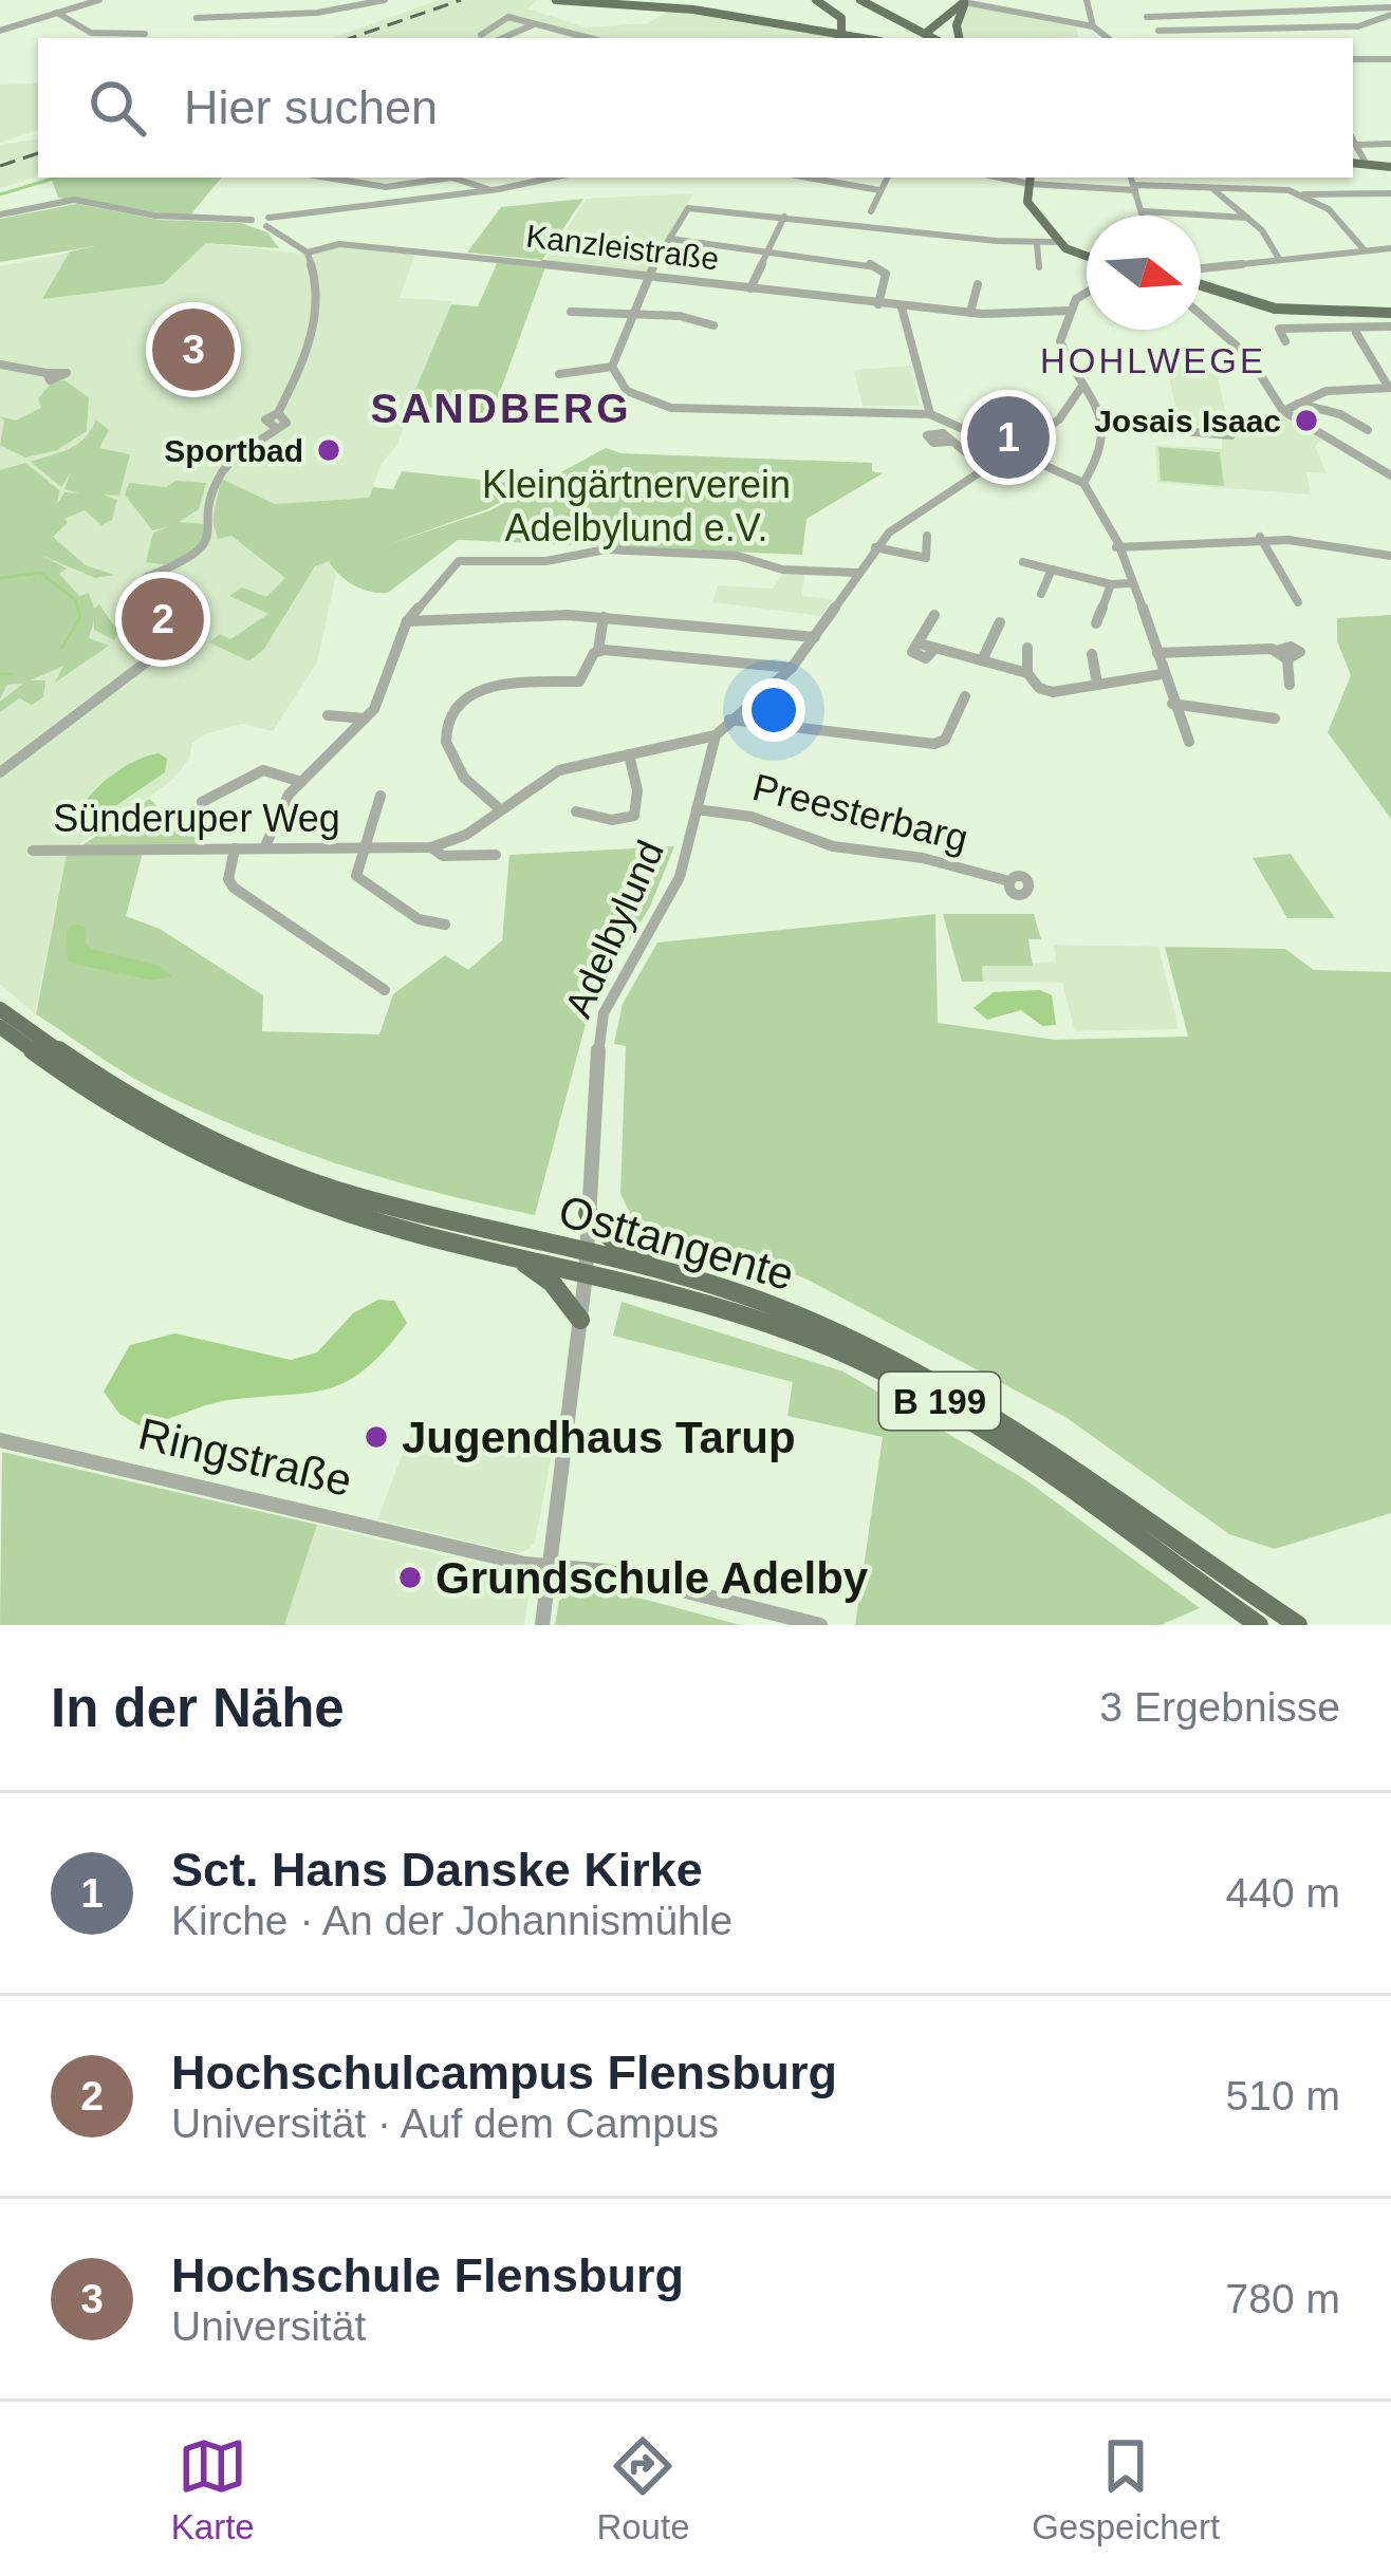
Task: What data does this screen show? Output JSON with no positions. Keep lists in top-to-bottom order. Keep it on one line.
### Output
{"streets":{"main road":["Osttangente","B 199"],"street":["Kanzleistraße","Preesterbarg","Sünderuper Weg","Adelbylund","Ringstraße"]},"crossings":[["Preesterbarg","Adelbylund"],["Sünderuper Weg","Adelbylund"],["Adelbylund","Osttangente"],["Adelbylund","Ringstraße"]],"districts":["HOHLWEGE","SANDBERG"],"parks":["Kleingärtnerverein Adelbylund e.V."],"places":["Josais Isaac","Sportbad","Jugendhaus Tarup","Grundschule Adelby"],"north":"right","page":{"search":"Hier suchen","pins":["3","1","2"],"heading":["In der Nähe","3 Ergebnisse"],"list":[{"mark":"1","name":"Sct. Hans Danske Kirke","note":"Kirche · An der Johannismühle","value":"440 m"},{"mark":"2","name":"Hochschulcampus Flensburg","note":"Universität · Auf dem Campus","value":"510 m"},{"mark":"3","name":"Hochschule Flensburg","note":"Universität","value":"780 m"}],"nav":["Karte","Route","Gespeichert"]}}
